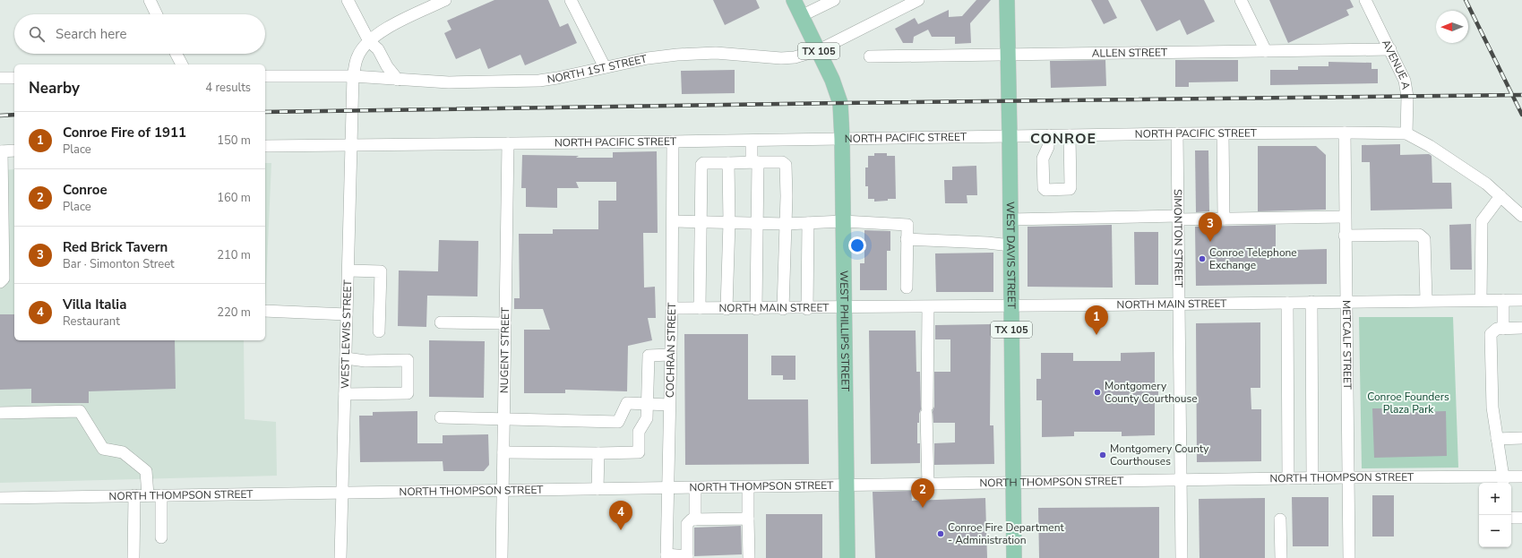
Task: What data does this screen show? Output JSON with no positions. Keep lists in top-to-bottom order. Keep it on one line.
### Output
{"streets":{"main road":["TX 105","WEST DAVIS STREET","WEST PHILLIPS STREET"],"street":["ALLEN STREET","AVENUE A","NORTH 1ST STREET","NORTH PACIFIC STREET","SIMONTON STREET","NORTH MAIN STREET","WEST LEWIS STREET","METCALF STREET","NUGENT STREET","COCHRAN STREET","NORTH THOMPSON STREET"]},"crossings":[["TX 105","ALLEN STREET"],["TX 105","NORTH 1ST STREET"],["TX 105","WEST DAVIS STREET"],["TX 105","WEST PHILLIPS STREET"],["ALLEN STREET","AVENUE A"],["ALLEN STREET","WEST DAVIS STREET"],["AVENUE A","NORTH PACIFIC STREET"],["NORTH 1ST STREET","WEST PHILLIPS STREET"],["NORTH 1ST STREET","WEST LEWIS STREET"],["NORTH PACIFIC STREET","SIMONTON STREET"],["NORTH PACIFIC STREET","WEST DAVIS STREET"],["NORTH PACIFIC STREET","WEST PHILLIPS STREET"],["NORTH PACIFIC STREET","WEST LEWIS STREET"],["NORTH PACIFIC STREET","METCALF STREET"],["NORTH PACIFIC STREET","NUGENT STREET"],["NORTH PACIFIC STREET","COCHRAN STREET"],["SIMONTON STREET","NORTH MAIN STREET"],["SIMONTON STREET","NORTH THOMPSON STREET"],["WEST DAVIS STREET","NORTH MAIN STREET"],["WEST DAVIS STREET","NORTH THOMPSON STREET"],["NORTH MAIN STREET","WEST PHILLIPS STREET"],["NORTH MAIN STREET","METCALF STREET"],["NORTH MAIN STREET","COCHRAN STREET"],["WEST PHILLIPS STREET","NORTH THOMPSON STREET"],["WEST LEWIS STREET","NORTH THOMPSON STREET"],["METCALF STREET","NORTH THOMPSON STREET"],["NUGENT STREET","NORTH THOMPSON STREET"],["COCHRAN STREET","NORTH THOMPSON STREET"]],"districts":["CONROE"],"parks":["Conroe Founders Plaza Park"],"places":["Conroe Telephone Exchange","Montgomery County Courthouse","Montgomery County Courthouses","Conroe Fire Department - Administration"],"north":"left","page":{"search":"Search here","heading":["Nearby","4 results"],"list":[{"mark":"1","name":"Conroe Fire of 1911","note":"Place","value":"150 m"},{"mark":"2","name":"Conroe","note":"Place","value":"160 m"},{"mark":"3","name":"Red Brick Tavern","note":"Bar · Simonton Street","value":"210 m"},{"mark":"4","name":"Villa Italia","note":"Restaurant","value":"220 m"}],"pins":["3","1","2","4"],"map_buttons":["+","−"]}}
